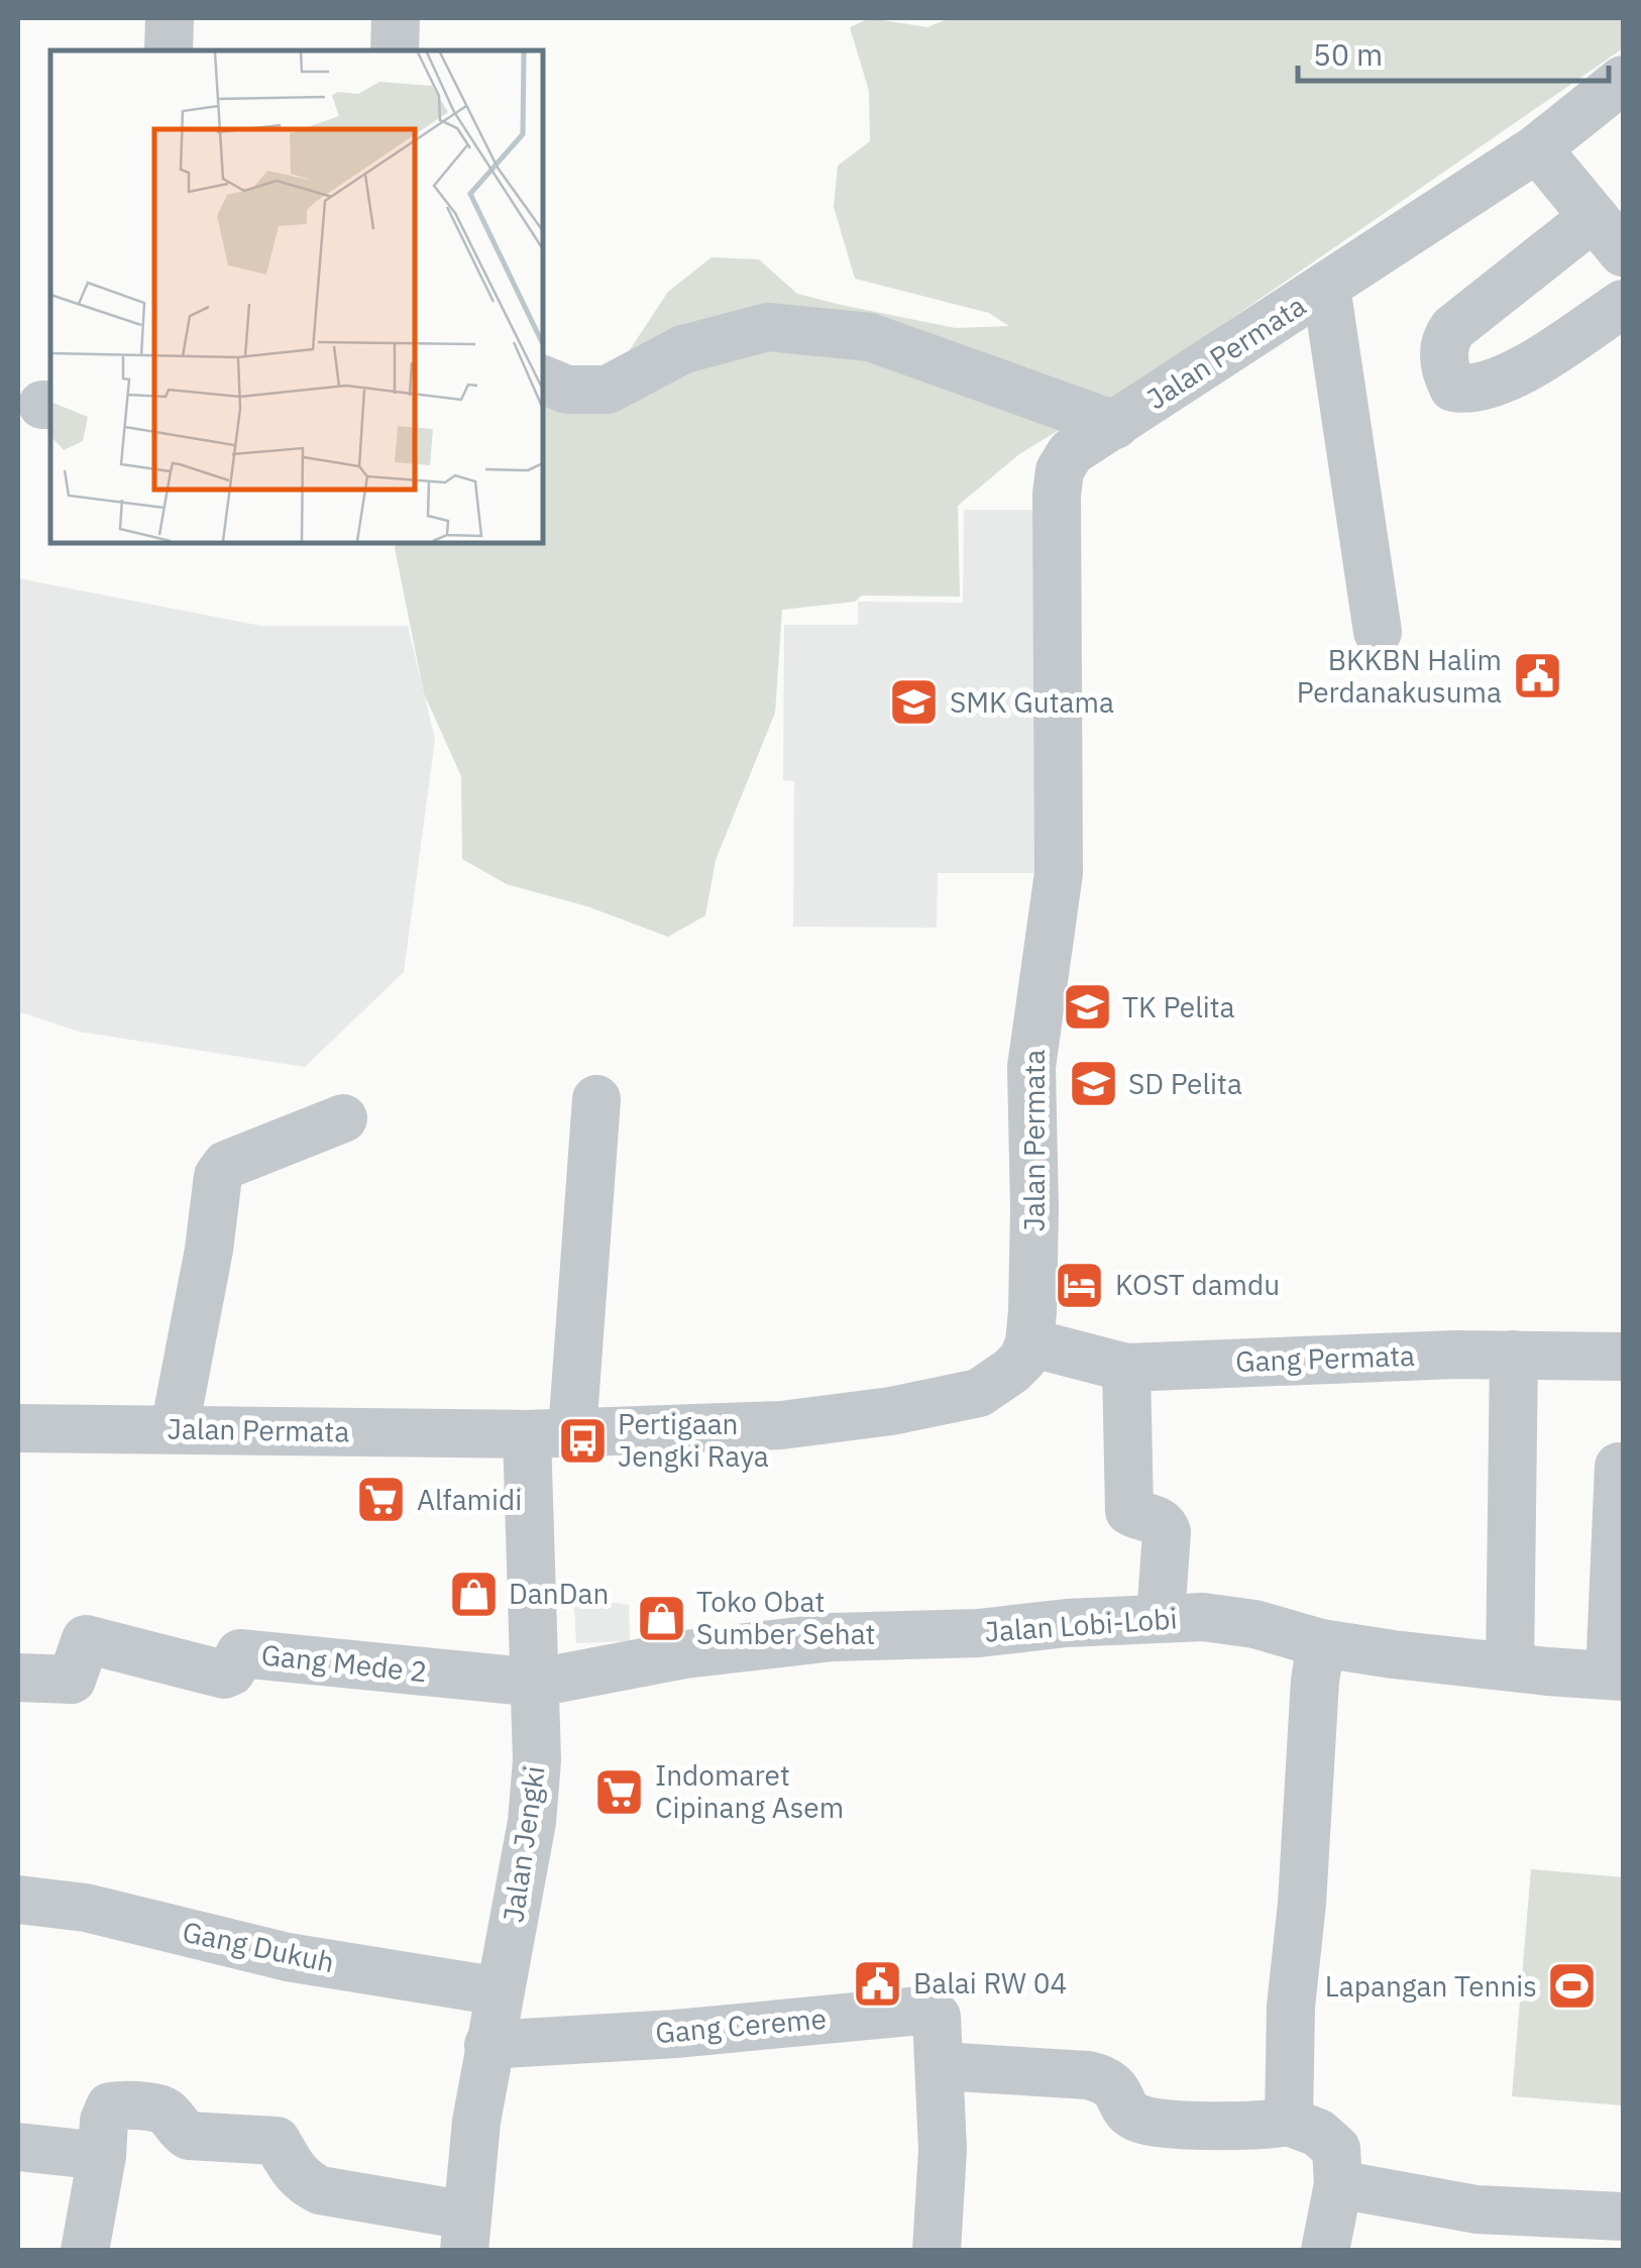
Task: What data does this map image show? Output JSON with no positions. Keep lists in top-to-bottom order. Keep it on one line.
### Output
{"streets":{"street":["Jalan Permata","Gang Permata","Jalan Lobi-Lobi","Gang Mede 2","Jalan Jengki","Gang Dukuh","Gang Cereme"]},"crossings":[["Jalan Permata","Gang Permata"],["Jalan Permata","Jalan Jengki"],["Jalan Lobi-Lobi","Gang Mede 2"],["Jalan Lobi-Lobi","Jalan Jengki"],["Gang Mede 2","Jalan Jengki"],["Jalan Jengki","Gang Dukuh"],["Jalan Jengki","Gang Cereme"]],"places":{"public building":["BKKBN Halim Perdanakusuma","Balai RW 04"],"school or university":["SMK Gutama","TK Pelita","SD Pelita"],"hotel":["KOST damdu"],"bus stop":["Pertigaan Jengki Raya"],"supermarket":["Alfamidi","Indomaret Cipinang Asem"],"shop":["DanDan","Toko Obat Sumber Sehat"],"sports":["Lapangan Tennis"]},"scale_bar":"50 m"}
